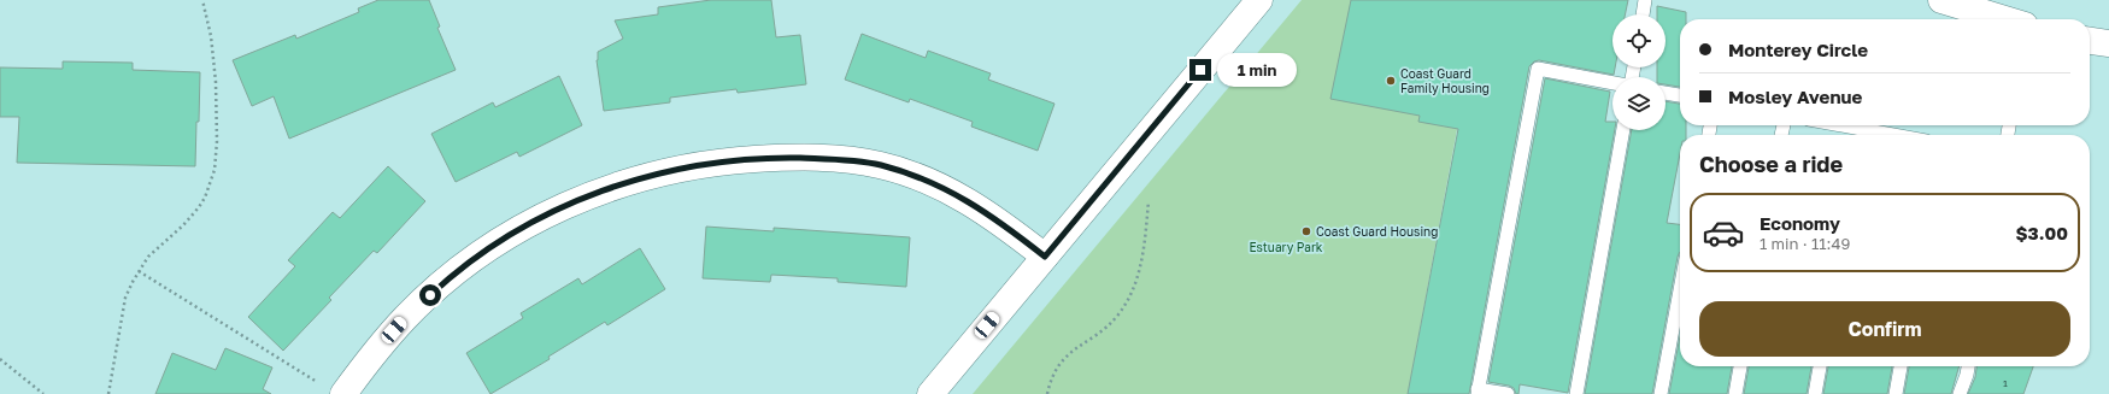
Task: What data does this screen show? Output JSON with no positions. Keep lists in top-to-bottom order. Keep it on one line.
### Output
{"parks":["Estuary Park"],"places":["Coast Guard Family Housing","Coast Guard Housing"],"house_numbers":["1"],"page":{"banner":["Monterey Circle","Mosley Avenue"],"bubble":"1 min","heading":"Choose a ride","list":[{"name":"Economy","note":"1 min · 11:49","value":"$3.00"}],"buttons":"Confirm"}}
